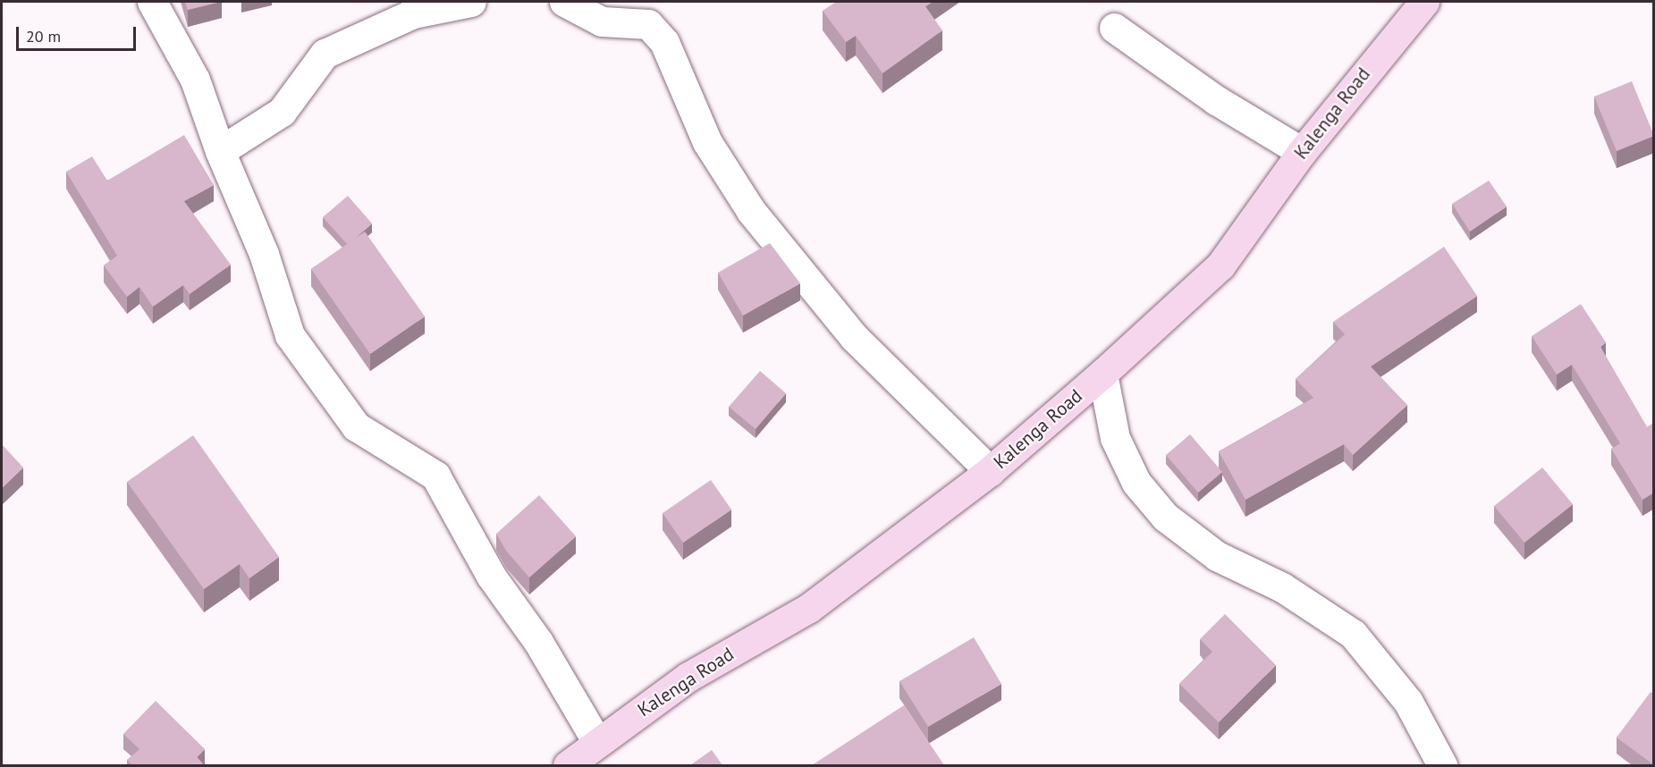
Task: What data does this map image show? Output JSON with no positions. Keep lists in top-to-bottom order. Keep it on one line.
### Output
{"streets":{"main road":["Kalenga Road"]},"scale_bar":"20 m"}
